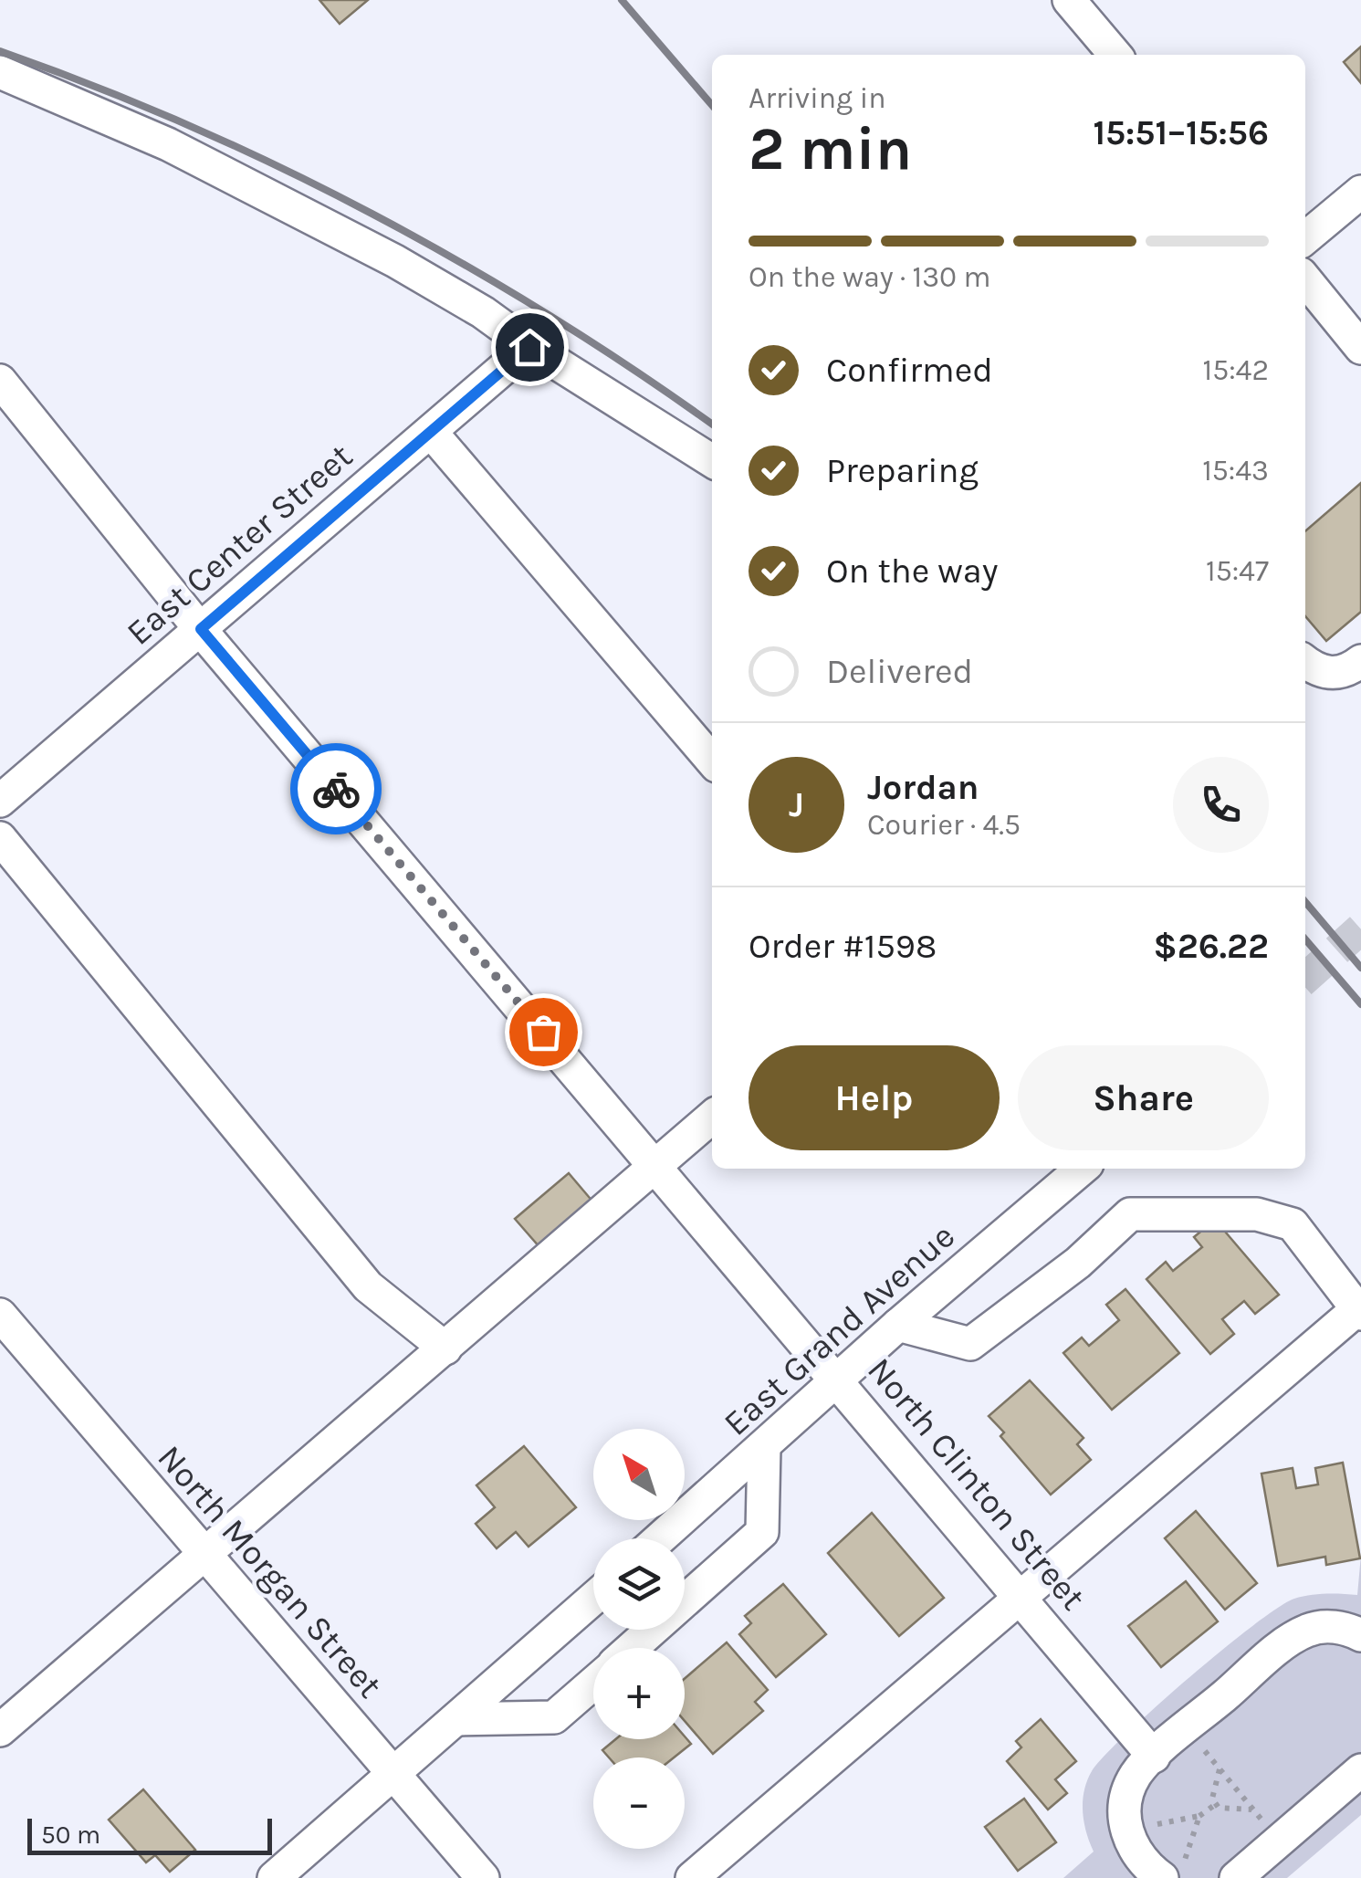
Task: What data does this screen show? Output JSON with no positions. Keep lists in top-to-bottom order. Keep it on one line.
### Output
{"streets":{"street":["East Center Street","East Grand Avenue","North Clinton Street","North Morgan Street"]},"crossings":[["East Center Street","North Clinton Street"],["East Grand Avenue","North Clinton Street"]],"scale_bar":"50 m","north":"top left","page":{"heading":["2 min","Arriving in","15:51–15:56"],"panel":["Jordan","Courier · 4.5","Order #1598","$26.22"],"bar":"On the way · 130 m","list":[["Confirmed","15:42"],["Preparing","15:43"],["On the way","15:47"],"Delivered"],"round":"J","buttons":["Help","Share"],"map_buttons":["+","−"],"scale":"50 m"}}
